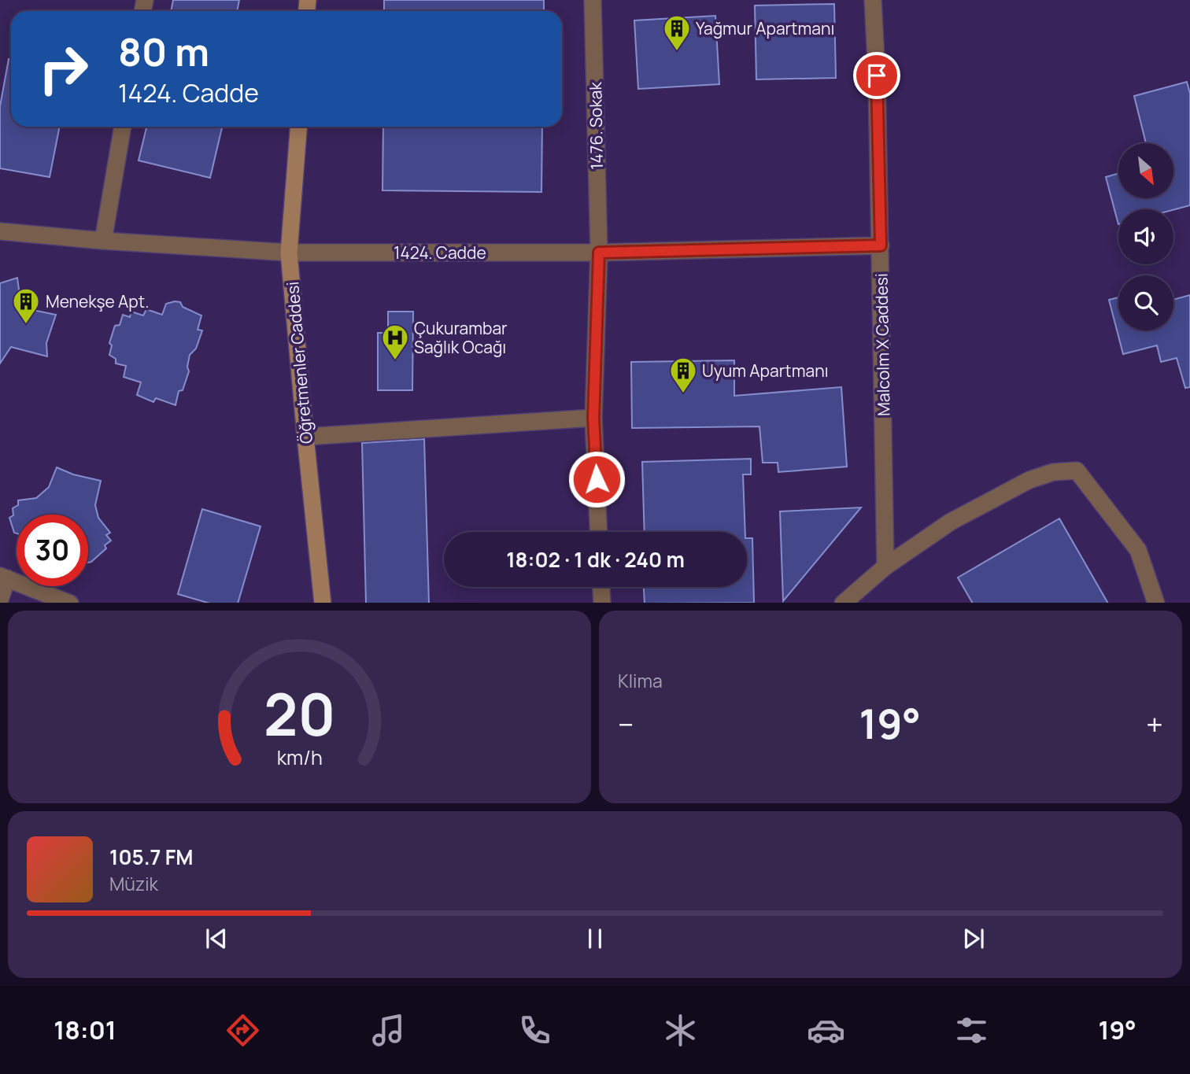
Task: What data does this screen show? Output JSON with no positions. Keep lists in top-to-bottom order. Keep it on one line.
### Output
{"streets":{"street":["1476. Sokak","1424. Cadde","Malcolm X Caddesi","Öğretmenler Caddesi"]},"crossings":[["1476. Sokak","1424. Cadde"],["1424. Cadde","Malcolm X Caddesi"],["1424. Cadde","Öğretmenler Caddesi"]],"places":{"building":["Yağmur Apartmanı","Menekşe Apt.","Uyum Apartmanı"],"hospital":["Çukurambar Sağlık Ocağı"]},"north":"bottom right","page":{"turn":["80 m","1424. Cadde"],"limit":"30","trip":"18:02 · 1 dk · 240 m","tile":"Klima","heat":["−","19°","+"],"song":["105.7 FM","Müzik"],"tabs":["18:01","19°"],"gauge":["20","km/h"]}}
